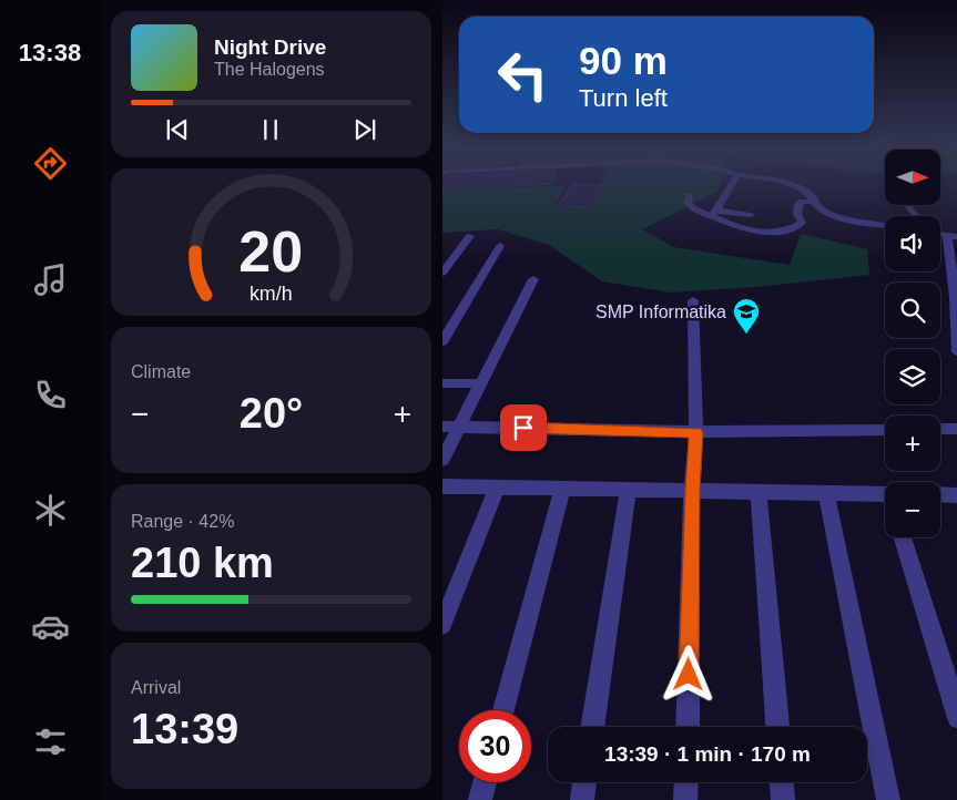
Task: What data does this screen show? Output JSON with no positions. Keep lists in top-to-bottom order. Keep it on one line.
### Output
{"places":{"school or university":["SMP Informatika"]},"north":"right","page":{"tabs":"13:38","turn":["90 m","Turn left"],"song":["Night Drive","The Halogens"],"map_buttons":["+","−"],"tile":["Climate",["Range · 42%","210 km"],["Arrival","13:39"]],"heat":["−","20°","+"],"limit":"30","trip":"13:39 · 1 min · 170 m","gauge":["20","km/h"]}}
